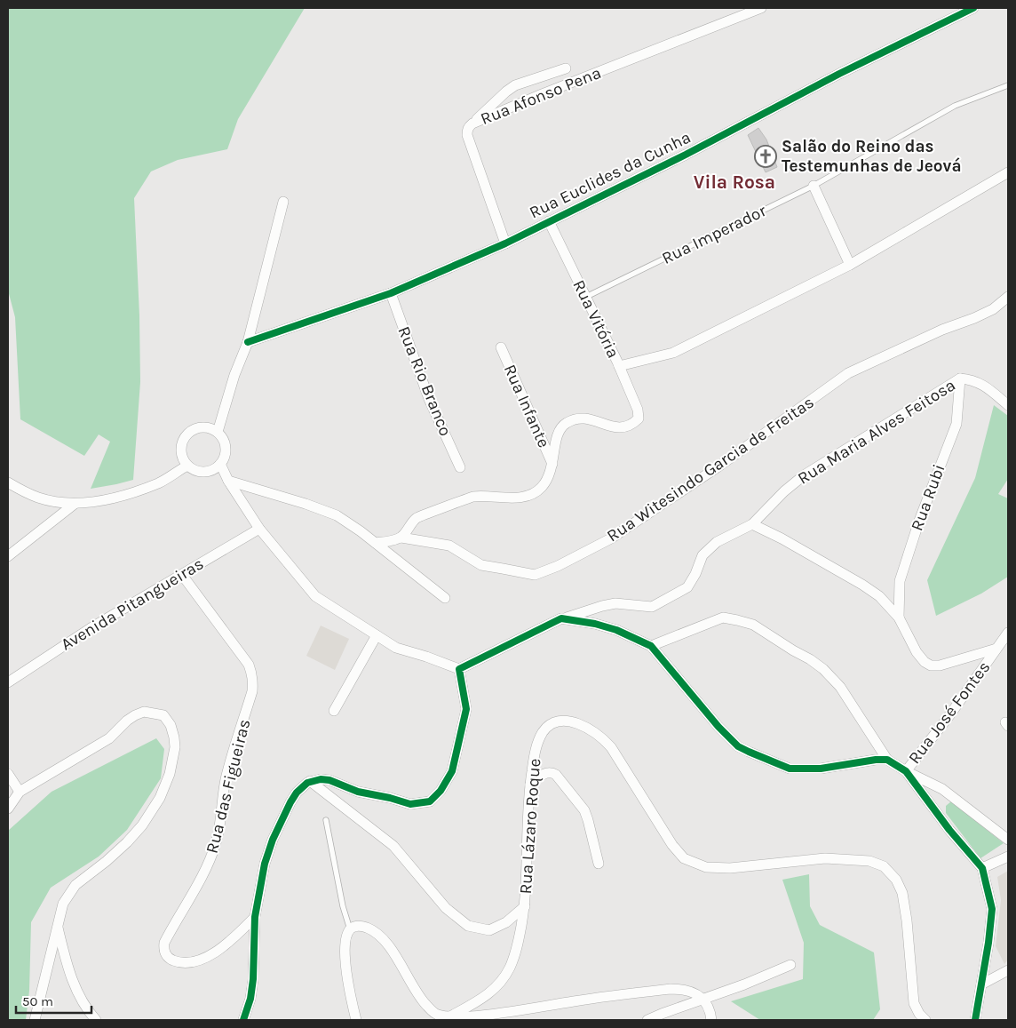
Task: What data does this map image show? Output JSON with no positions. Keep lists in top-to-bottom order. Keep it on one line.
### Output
{"streets":{"street":["Rua Afonso Pena","Rua Euclides da Cunha","Rua Vitória","Rua Rio Branco","Rua Infante","Rua Maria Alves Feitosa","Rua Witesindo Garcia de Freitas","Rua Rubi","Avenida Pitangueiras","Rua José Fontes","Rua das Figueiras","Rua Lázaro Roque"],"lane":["Rua Imperador"]},"crossings":[["Rua Afonso Pena","Rua Euclides da Cunha"],["Rua Euclides da Cunha","Rua Vitória"],["Rua Euclides da Cunha","Rua Rio Branco"],["Rua Imperador","Rua Vitória"],["Rua Vitória","Rua Infante"],["Rua Maria Alves Feitosa","Rua Rubi"],["Avenida Pitangueiras","Rua das Figueiras"]],"districts":["Vila Rosa"],"places":{"church":["Salão do Reino das Testemunhas de Jeová"]},"scale_bar":"50 m"}
